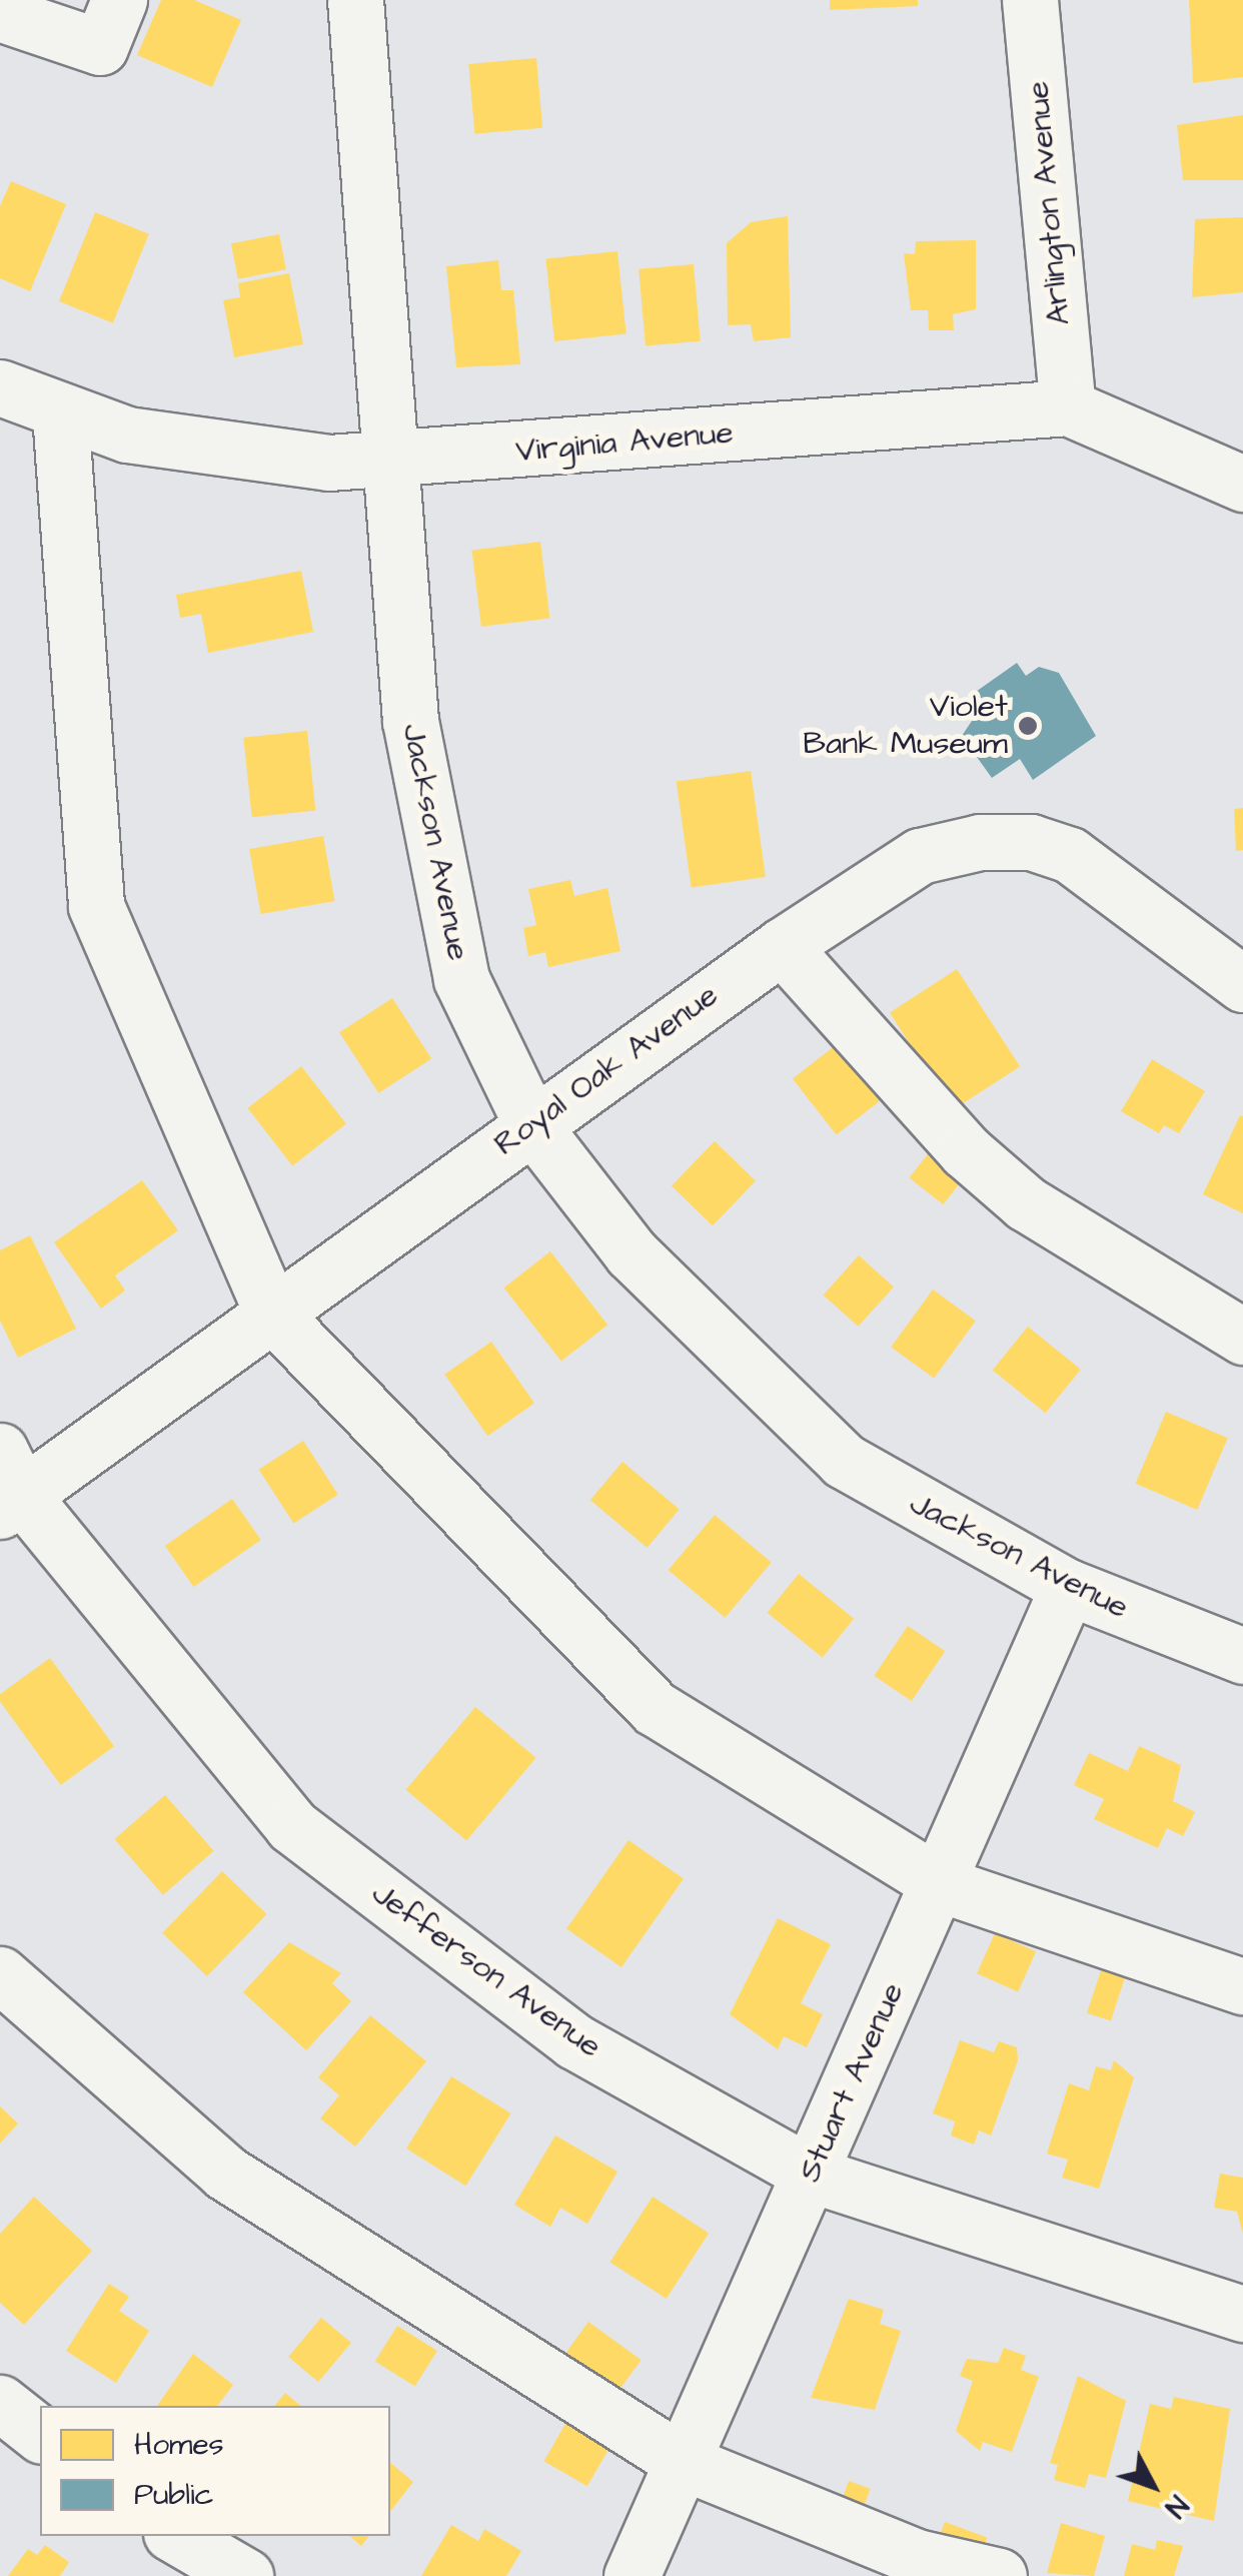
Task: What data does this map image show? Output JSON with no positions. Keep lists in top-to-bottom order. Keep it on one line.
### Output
{"streets":{"street":["Arlington Avenue","Virginia Avenue","Jackson Avenue","Royal Oak Avenue","Jefferson Avenue","Stuart Avenue"]},"crossings":[["Arlington Avenue","Virginia Avenue"],["Virginia Avenue","Jackson Avenue"],["Jackson Avenue","Royal Oak Avenue"],["Jackson Avenue","Stuart Avenue"],["Royal Oak Avenue","Jefferson Avenue"],["Jefferson Avenue","Stuart Avenue"]],"places":["Violet Bank Museum"],"legend":["Homes","Public"],"north":"bottom right"}
